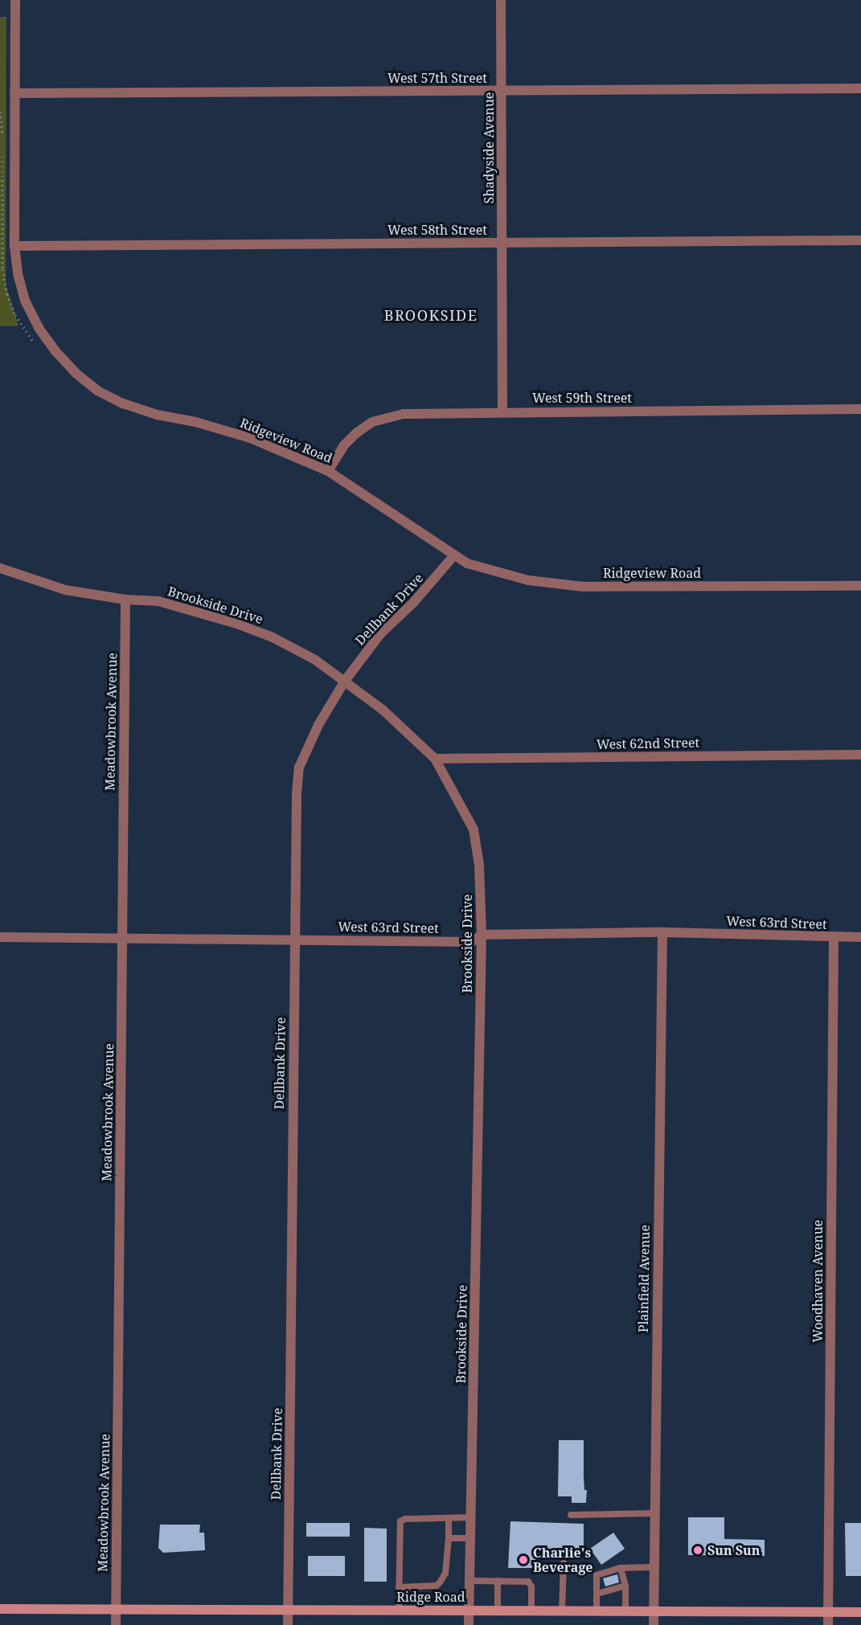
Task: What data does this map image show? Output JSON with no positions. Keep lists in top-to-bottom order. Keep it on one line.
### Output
{"streets":{"main road":["Ridge Road"],"street":["West 57th Street","Shadyside Avenue","West 58th Street","West 59th Street","Ridgeview Road","Brookside Drive","Dellbank Drive","Meadowbrook Avenue","West 62nd Street","West 63rd Street","Plainfield Avenue","Woodhaven Avenue"]},"crossings":[["West 57th Street","Shadyside Avenue"],["West 57th Street","Ridgeview Road"],["Shadyside Avenue","West 58th Street"],["Shadyside Avenue","West 59th Street"],["West 58th Street","Ridgeview Road"],["West 59th Street","Ridgeview Road"],["Ridgeview Road","Dellbank Drive"],["Brookside Drive","Dellbank Drive"],["Brookside Drive","Meadowbrook Avenue"],["Brookside Drive","West 62nd Street"],["Brookside Drive","West 63rd Street"],["Brookside Drive","Ridge Road"],["Dellbank Drive","West 63rd Street"],["Dellbank Drive","Ridge Road"],["Meadowbrook Avenue","West 63rd Street"],["Meadowbrook Avenue","Ridge Road"],["West 63rd Street","Plainfield Avenue"],["West 63rd Street","Woodhaven Avenue"],["Plainfield Avenue","Ridge Road"],["Woodhaven Avenue","Ridge Road"]],"districts":["BROOKSIDE"],"places":["Sun Sun","Charlie's Beverage"]}
